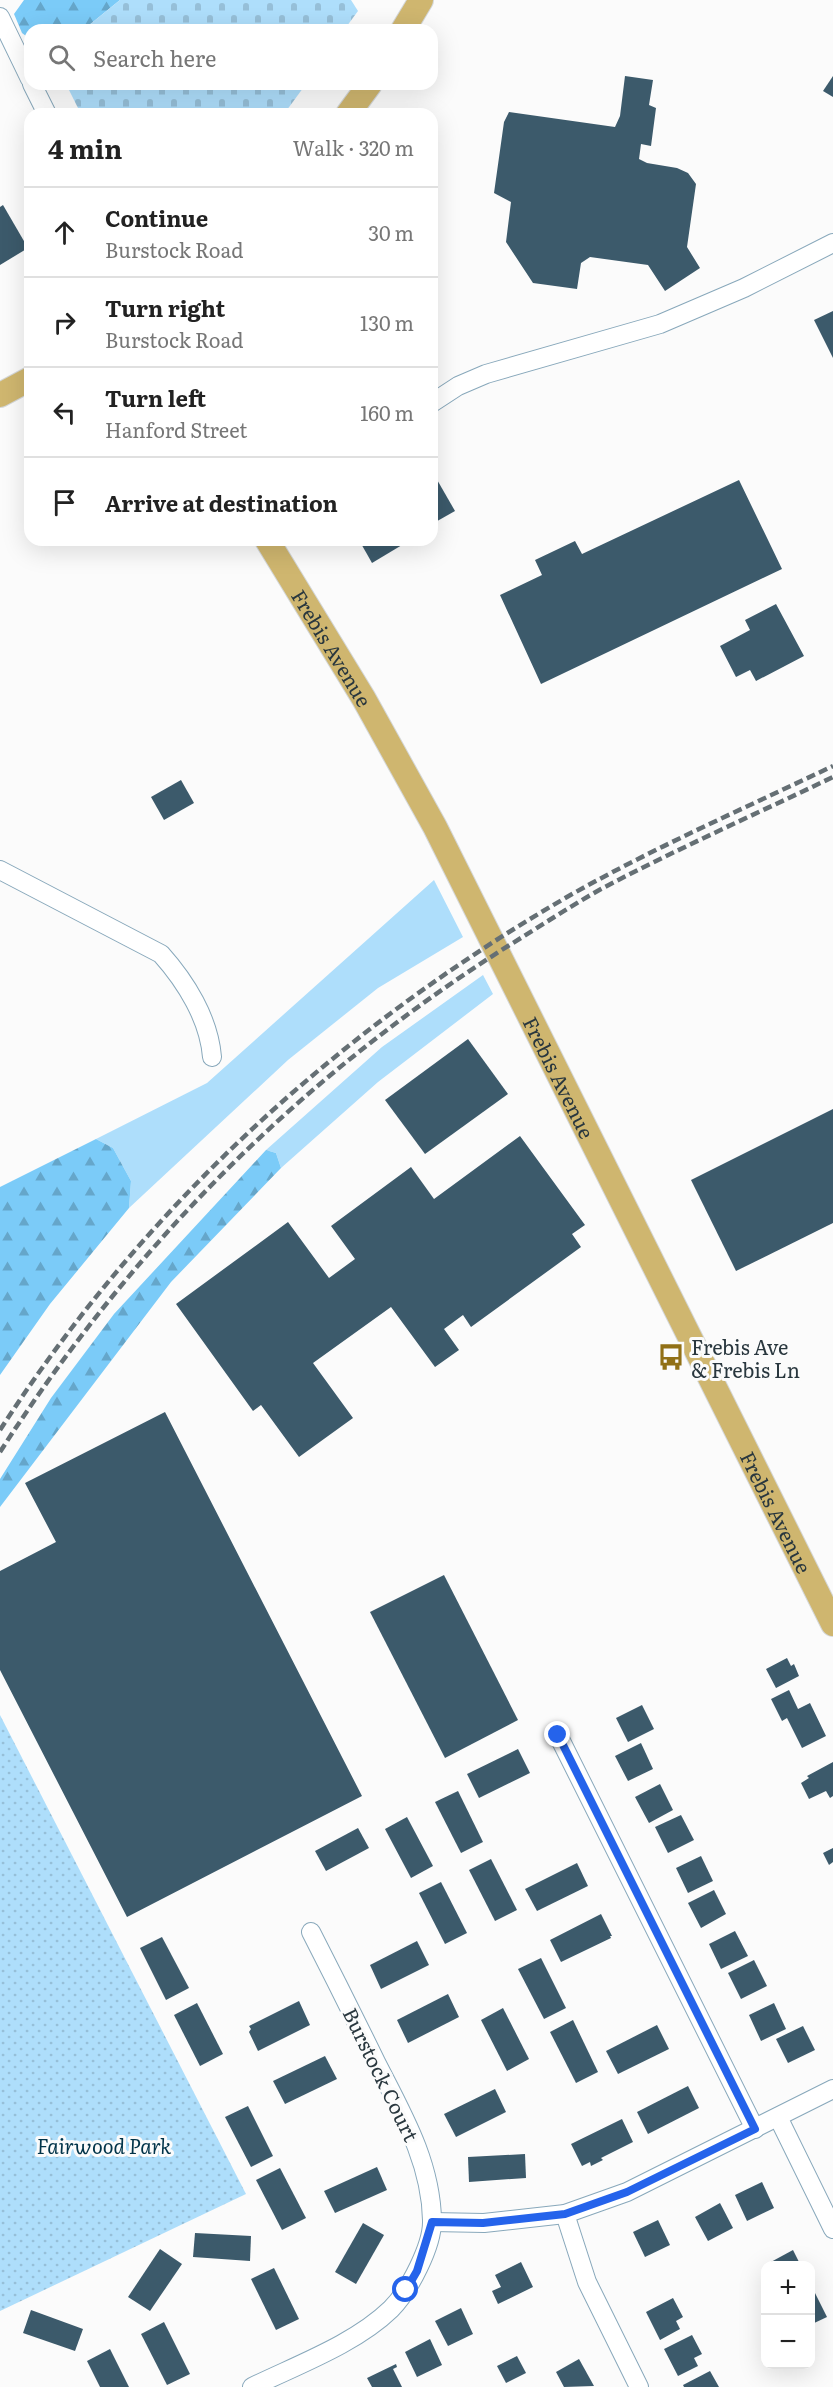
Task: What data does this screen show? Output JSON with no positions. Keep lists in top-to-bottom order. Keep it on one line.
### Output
{"streets":{"main road":["Frebis Avenue"],"street":["Burstock Court"]},"parks":["Fairwood Park"],"places":{"bus stop":["Frebis Ave & Frebis Ln"]},"page":{"search":"Search here","heading":["4 min","Walk · 320 m"],"list":[["Continue","Burstock Road","30 m"],["Turn right","Burstock Road","130 m"],["Turn left","Hanford Street","160 m"],"Arrive at destination"],"map_buttons":["+","−"]}}
